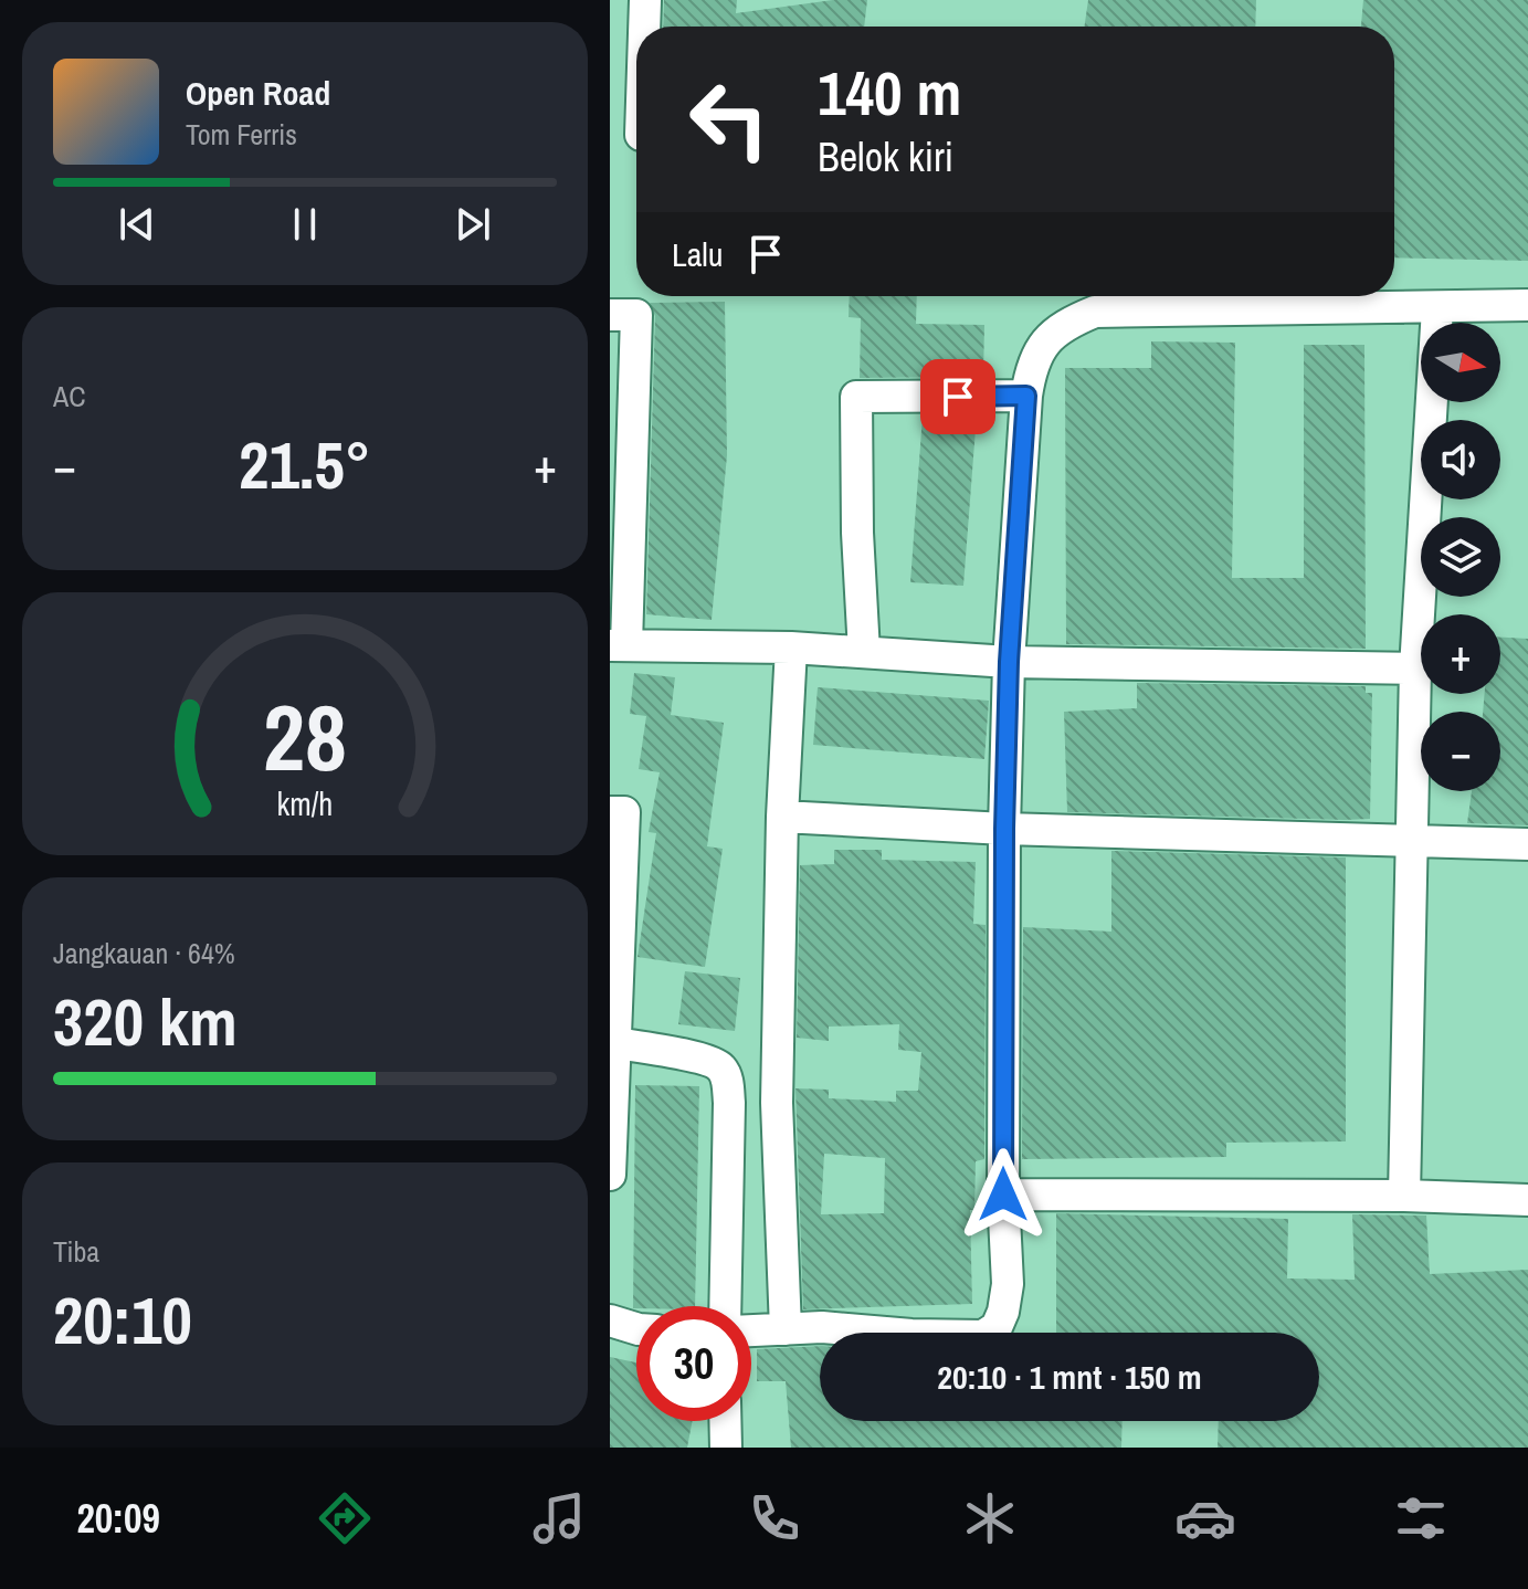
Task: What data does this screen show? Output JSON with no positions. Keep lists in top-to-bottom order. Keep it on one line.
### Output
{"north":"right","page":{"turn":["140 m","Belok kiri"],"song":["Open Road","Tom Ferris"],"then":"Lalu","tile":["AC",["Jangkauan · 64%","320 km"],["Tiba","20:10"]],"map_buttons":["+","−"],"heat":["−","21.5°","+"],"limit":"30","trip":"20:10 · 1 mnt · 150 m","tabs":"20:09","gauge":["28","km/h"]}}
